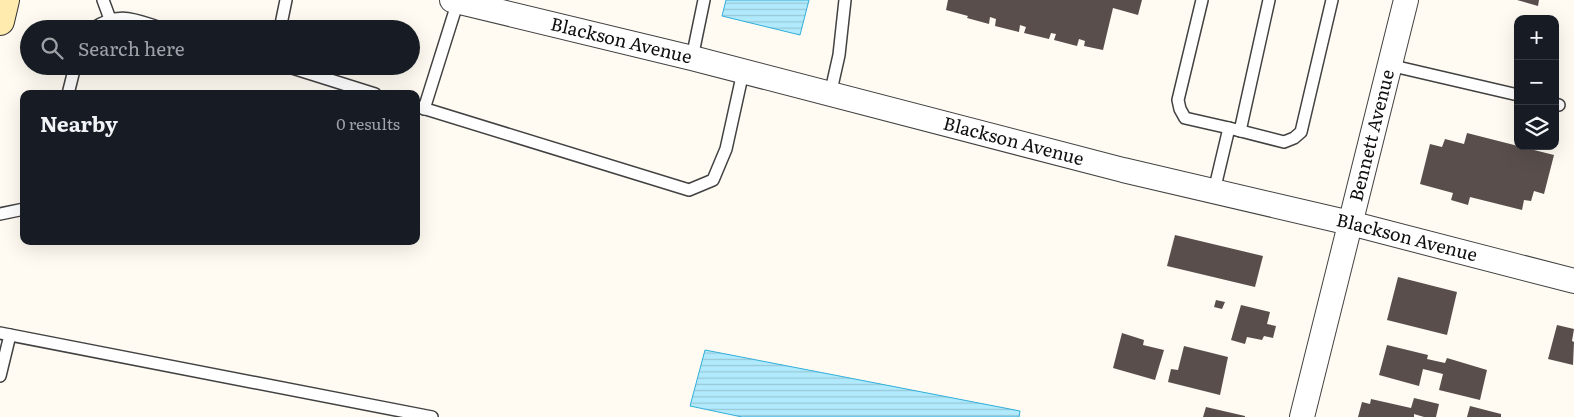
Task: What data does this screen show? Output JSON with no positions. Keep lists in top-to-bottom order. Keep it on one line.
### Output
{"streets":{"street":["Blackson Avenue","Bennett Avenue"]},"crossings":[["Blackson Avenue","Bennett Avenue"]],"page":{"map_buttons":["+","−"],"search":"Search here","heading":["Nearby","0 results"]}}
